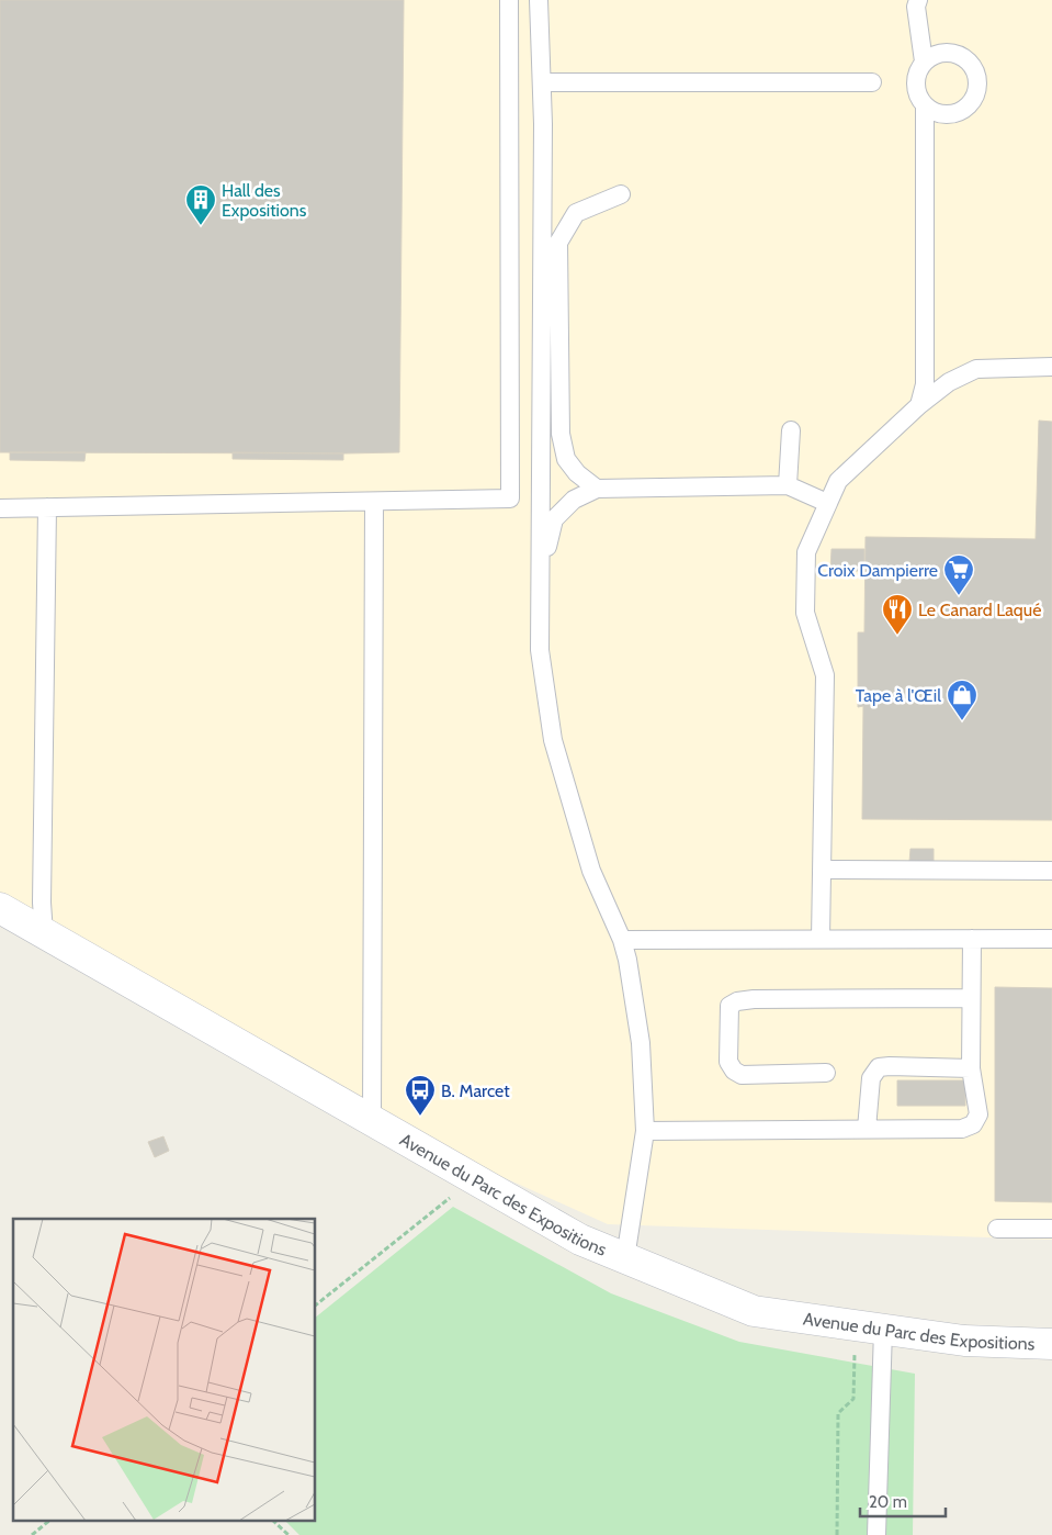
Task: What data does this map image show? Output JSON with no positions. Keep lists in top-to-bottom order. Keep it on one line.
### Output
{"streets":{"street":["Avenue du Parc des Expositions"]},"places":{"building":["Hall des Expositions"],"supermarket":["Croix Dampierre"],"restaurant":["Le Canard Laqué"],"shop":["Tape à l'Œil"],"bus stop":["B. Marcet"]},"scale_bar":"20 m"}
